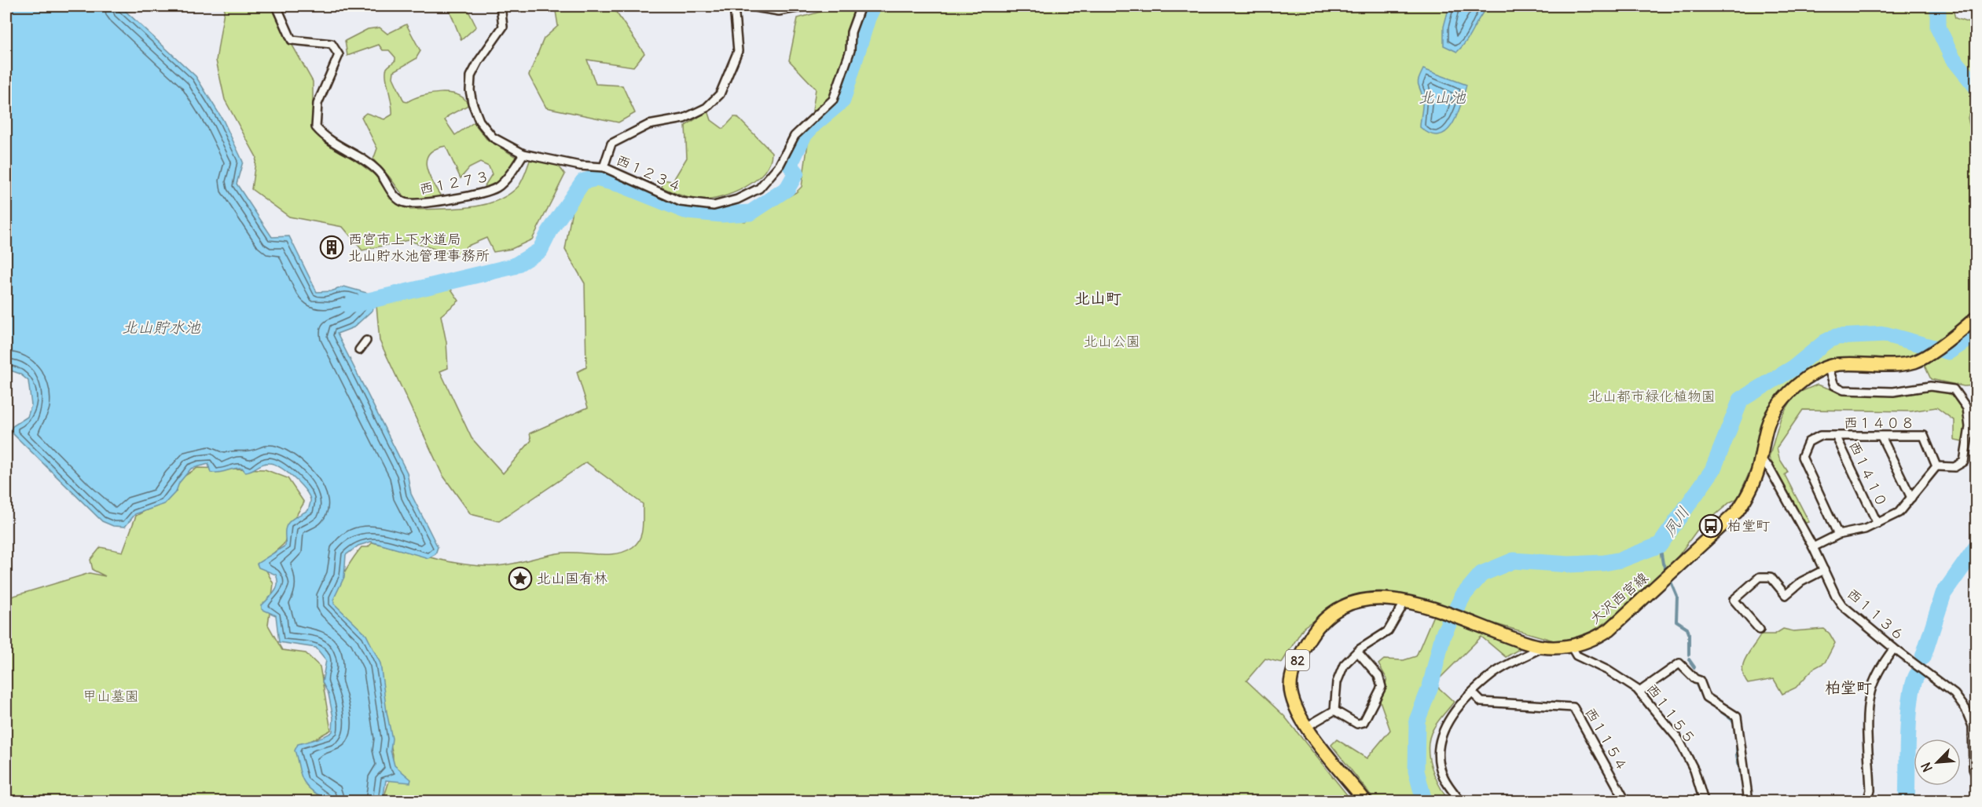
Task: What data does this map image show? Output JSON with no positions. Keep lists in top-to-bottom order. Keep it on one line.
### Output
{"streets":{"main road":["大沢西宮線","82"],"street":["西１２３４","西１２７３","西１４０８","西１４１０","西１１３６","西１１５５","西１１５４"]},"crossings":[["西１２３４","西１２７３"],["西１４０８","西１４１０"],["大沢西宮線","西１１３６"],["大沢西宮線","西１１５５"]],"districts":["北山町","柏堂町"],"water":["北山池","北山貯水池","夙川"],"parks":["北山公園","北山都市緑化植物園","甲山墓園"],"places":{"building":["西宮市上下水道局 北山貯水池管理事務所"],"bus stop":["柏堂町"],"place":["北山国有林"]},"north":"bottom left"}
